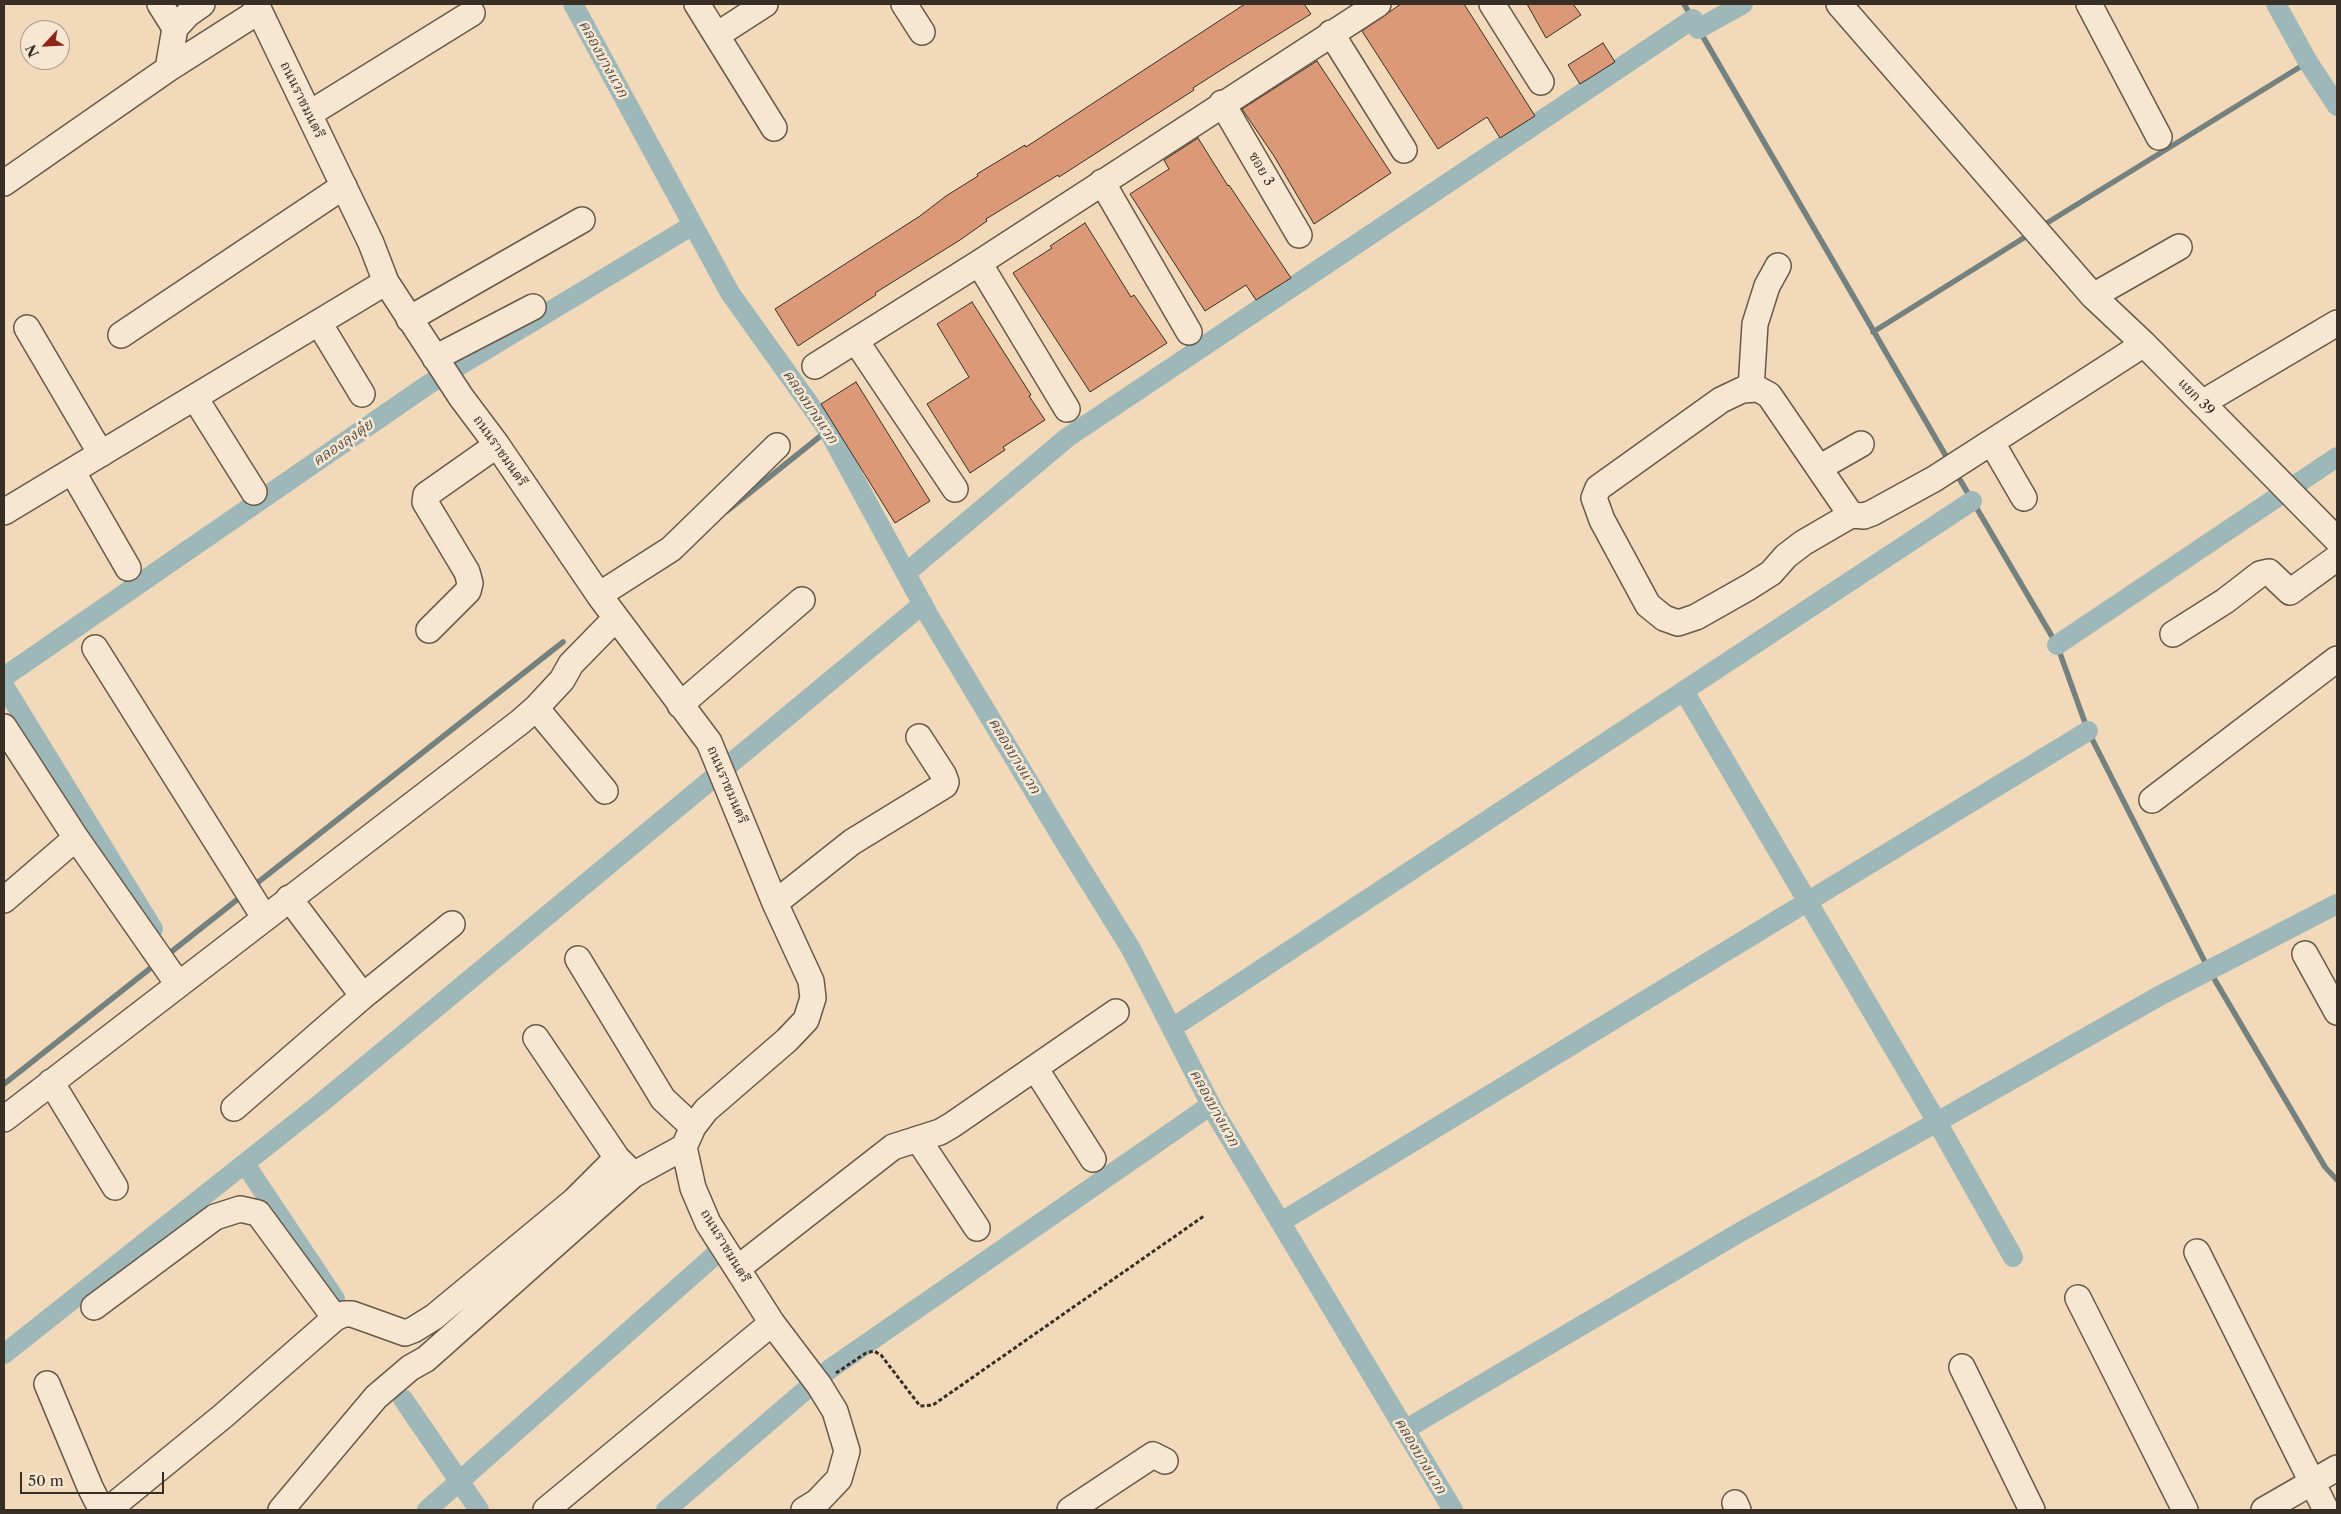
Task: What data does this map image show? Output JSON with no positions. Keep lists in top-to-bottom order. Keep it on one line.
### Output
{"streets":{"street":["ถนนราชมนตรี","ซอย 3","แยก 39"]},"water":["คลองบางแวก","คลองลุงตุ๋ย"],"scale_bar":"50 m","north":"bottom left"}
